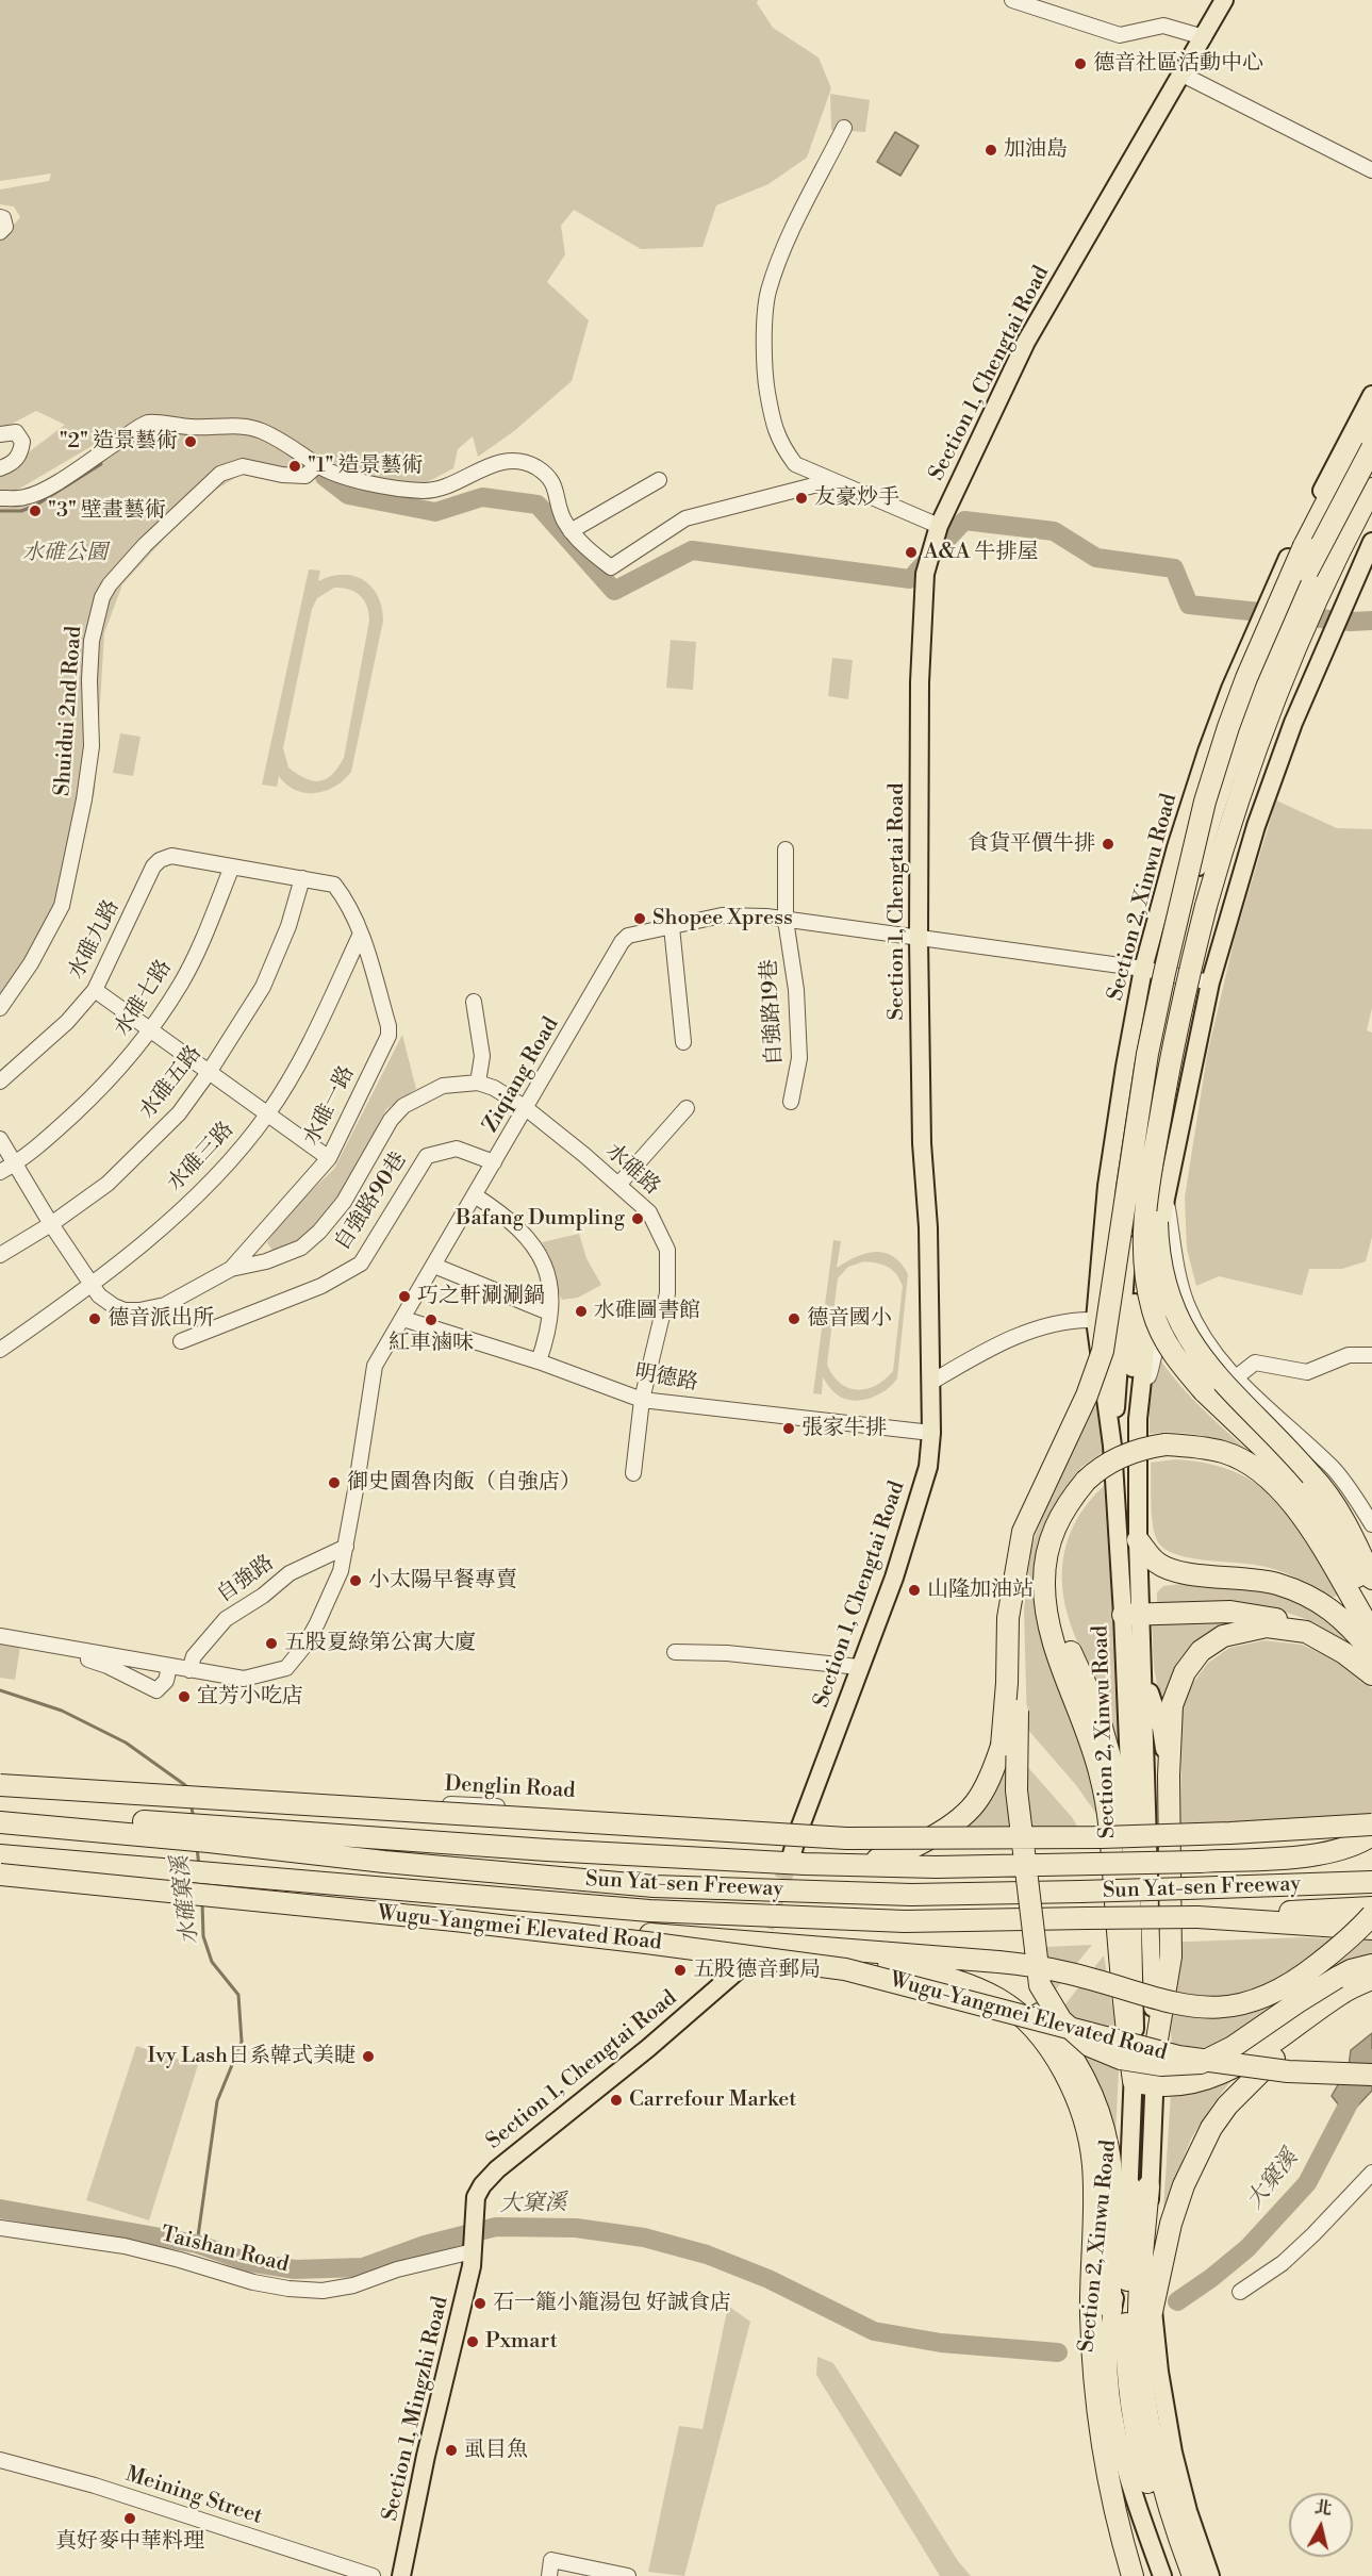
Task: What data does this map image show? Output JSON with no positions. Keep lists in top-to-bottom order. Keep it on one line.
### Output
{"streets":{"highway":["Sun Yat-sen Freeway","Wugu-Yangmei Elevated Road"],"main road":["Section 1, Chengtai Road","Section 2, Xinwu Road","Section 1, Mingzhi Road"],"street":["Shuidui 2nd Road","水碓九路","水碓七路","自強路19巷","Ziqiang Road","水碓五路","水碓一路","水碓三路","水碓路","自強路90巷","明德路","自強路","Denglin Road","Taishan Road","Meining Street"]},"crossings":[["Section 1, Chengtai Road","Ziqiang Road"],["Section 1, Chengtai Road","明德路"],["Section 1, Chengtai Road","Denglin Road"],["Section 1, Chengtai Road","Section 1, Mingzhi Road"],["Section 2, Xinwu Road","Ziqiang Road"],["水碓九路","水碓七路"],["自強路19巷","Ziqiang Road"],["Ziqiang Road","水碓一路"],["Ziqiang Road","水碓路"],["Ziqiang Road","自強路90巷"],["Ziqiang Road","明德路"],["Ziqiang Road","自強路"],["水碓五路","水碓一路"],["水碓一路","水碓三路"],["水碓一路","水碓路"],["水碓路","明德路"],["Taishan Road","Section 1, Mingzhi Road"]],"water":["水確窠溪","大窠溪"],"parks":["水碓公園"],"places":["德音社區活動中心","加油島","\"2\" 造景藝術","\"1\" 造景藝術","友豪炒手","\"3\" 壁畫藝術","A&A 牛排屋","食貨平價牛排","Shopee Xpress","Bafang Dumpling","巧之軒涮涮鍋","水碓圖書館","德音派出所","德音國小","紅車滷味","張家牛排","御史園魯肉飯（自強店）","小太陽早餐專賣","山隆加油站","五股夏綠第公寓大廈","宜芳小吃店","五股德音郵局","Ivy Lash日系韓式美睫","Carrefour Market","石一籠小籠湯包 好誠食店","Pxmart","虱目魚","真好麥中華料理"],"north":"top"}
